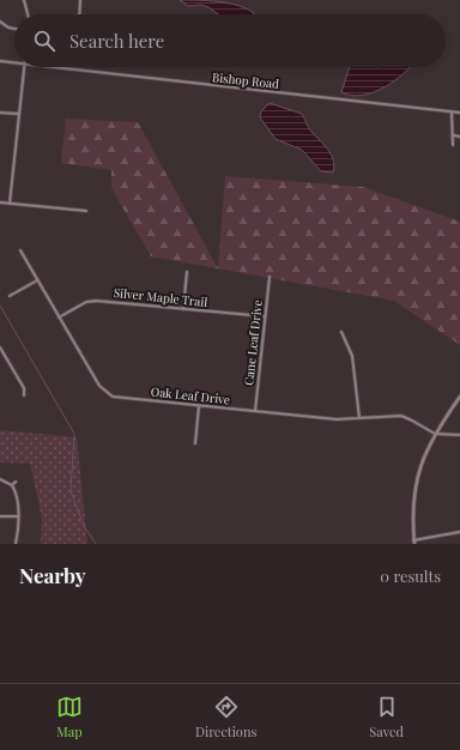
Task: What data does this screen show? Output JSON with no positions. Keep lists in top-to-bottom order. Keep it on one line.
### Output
{"streets":{"street":["Bishop Road","Silver Maple Trail","Cane Leaf Drive","Oak Leaf Drive"]},"crossings":[["Silver Maple Trail","Cane Leaf Drive"],["Silver Maple Trail","Oak Leaf Drive"],["Cane Leaf Drive","Oak Leaf Drive"]],"page":{"search":"Search here","heading":["Nearby","0 results"],"nav":["Map","Directions","Saved"]}}
